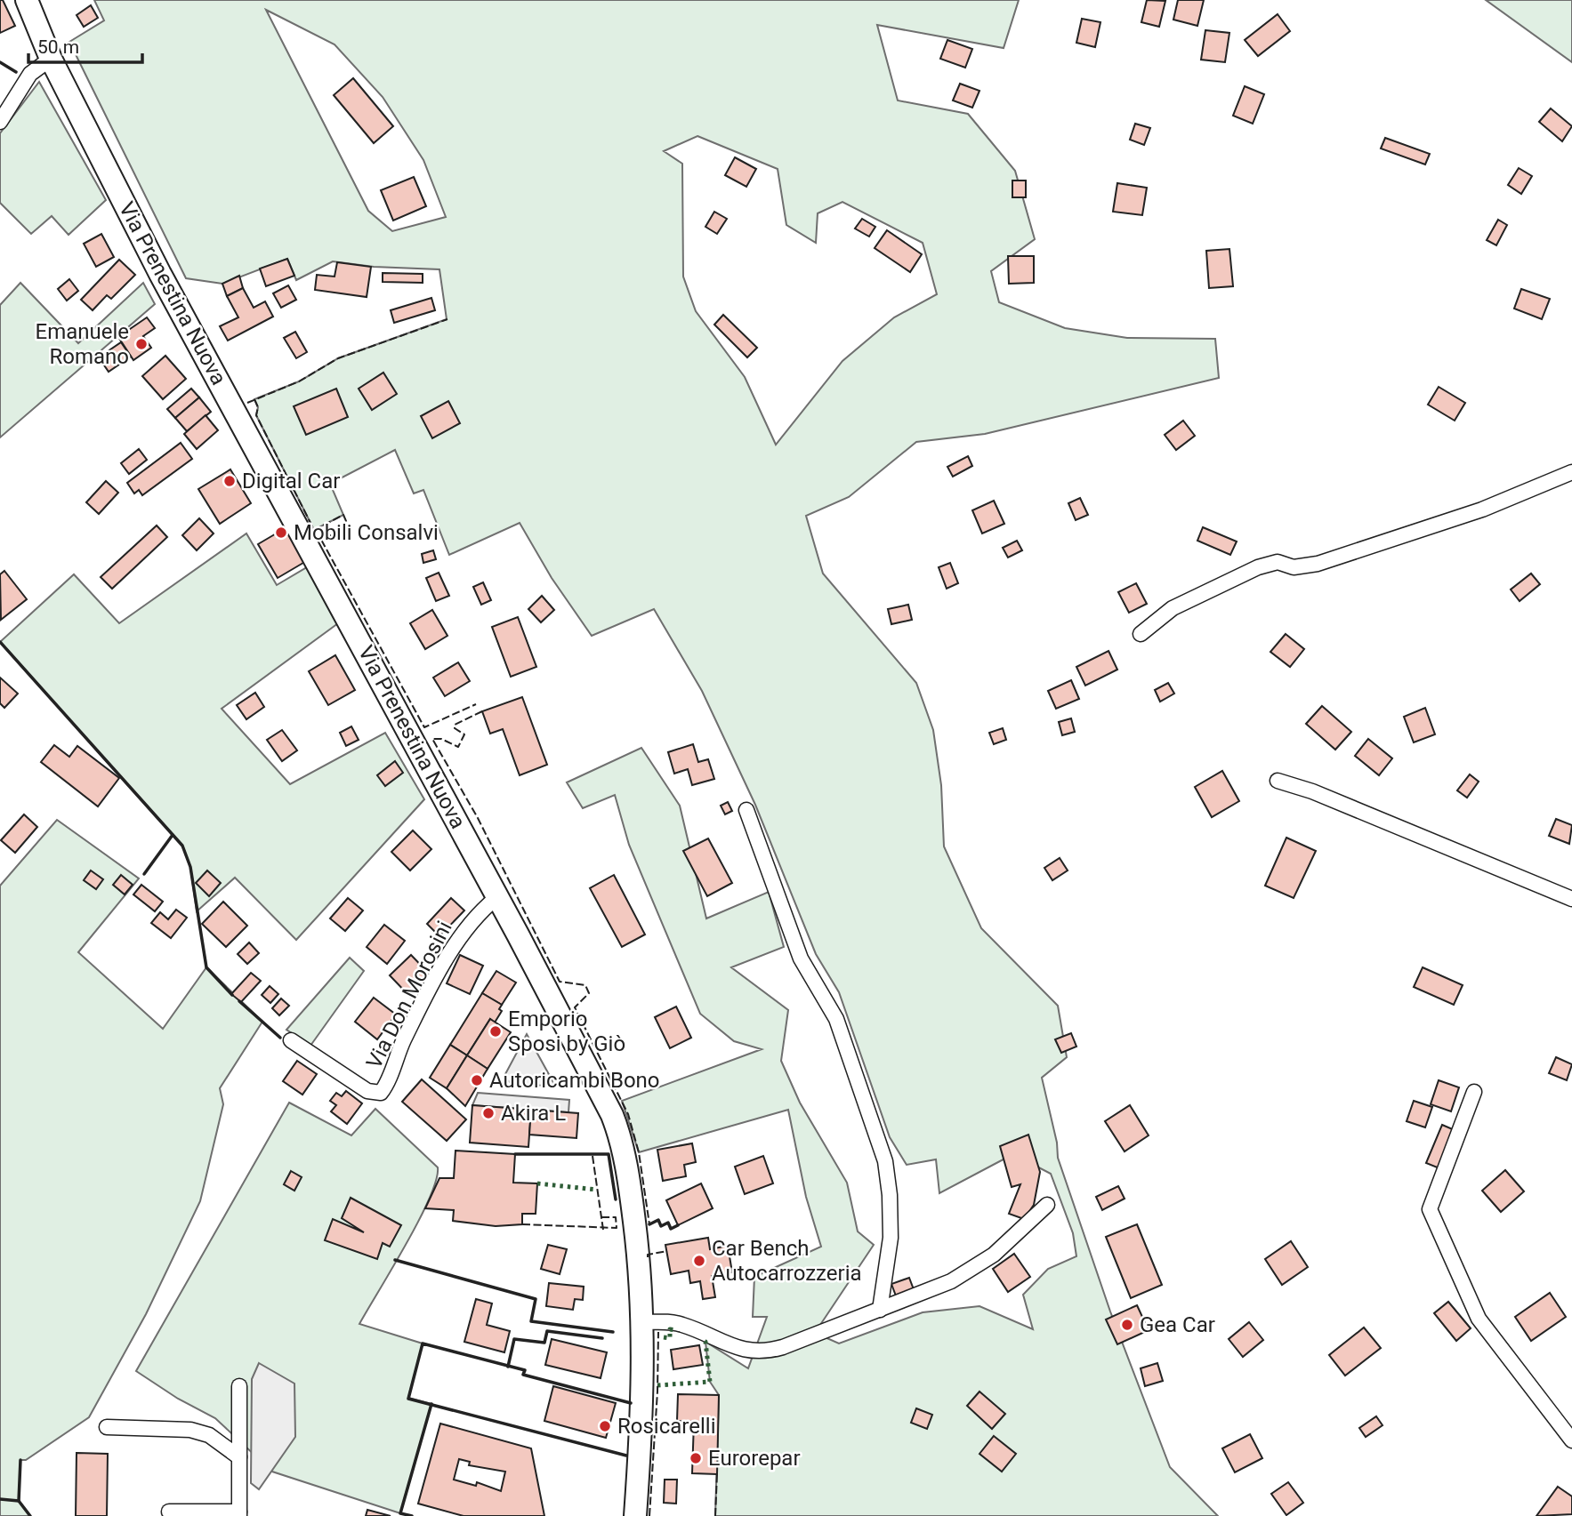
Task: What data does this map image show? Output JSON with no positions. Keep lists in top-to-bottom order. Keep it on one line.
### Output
{"streets":{"main road":["Via Prenestina Nuova"],"street":["Via Don Morosini"]},"crossings":[["Via Prenestina Nuova","Via Don Morosini"]],"places":["Emanuele Romano","Digital Car","Mobili Consalvi","Emporio Sposi by Giò","Autoricambi Bono","Akira L","Car Bench Autocarrozzeria","Gea Car","Rosicarelli","Eurorepar"],"scale_bar":"50 m"}
